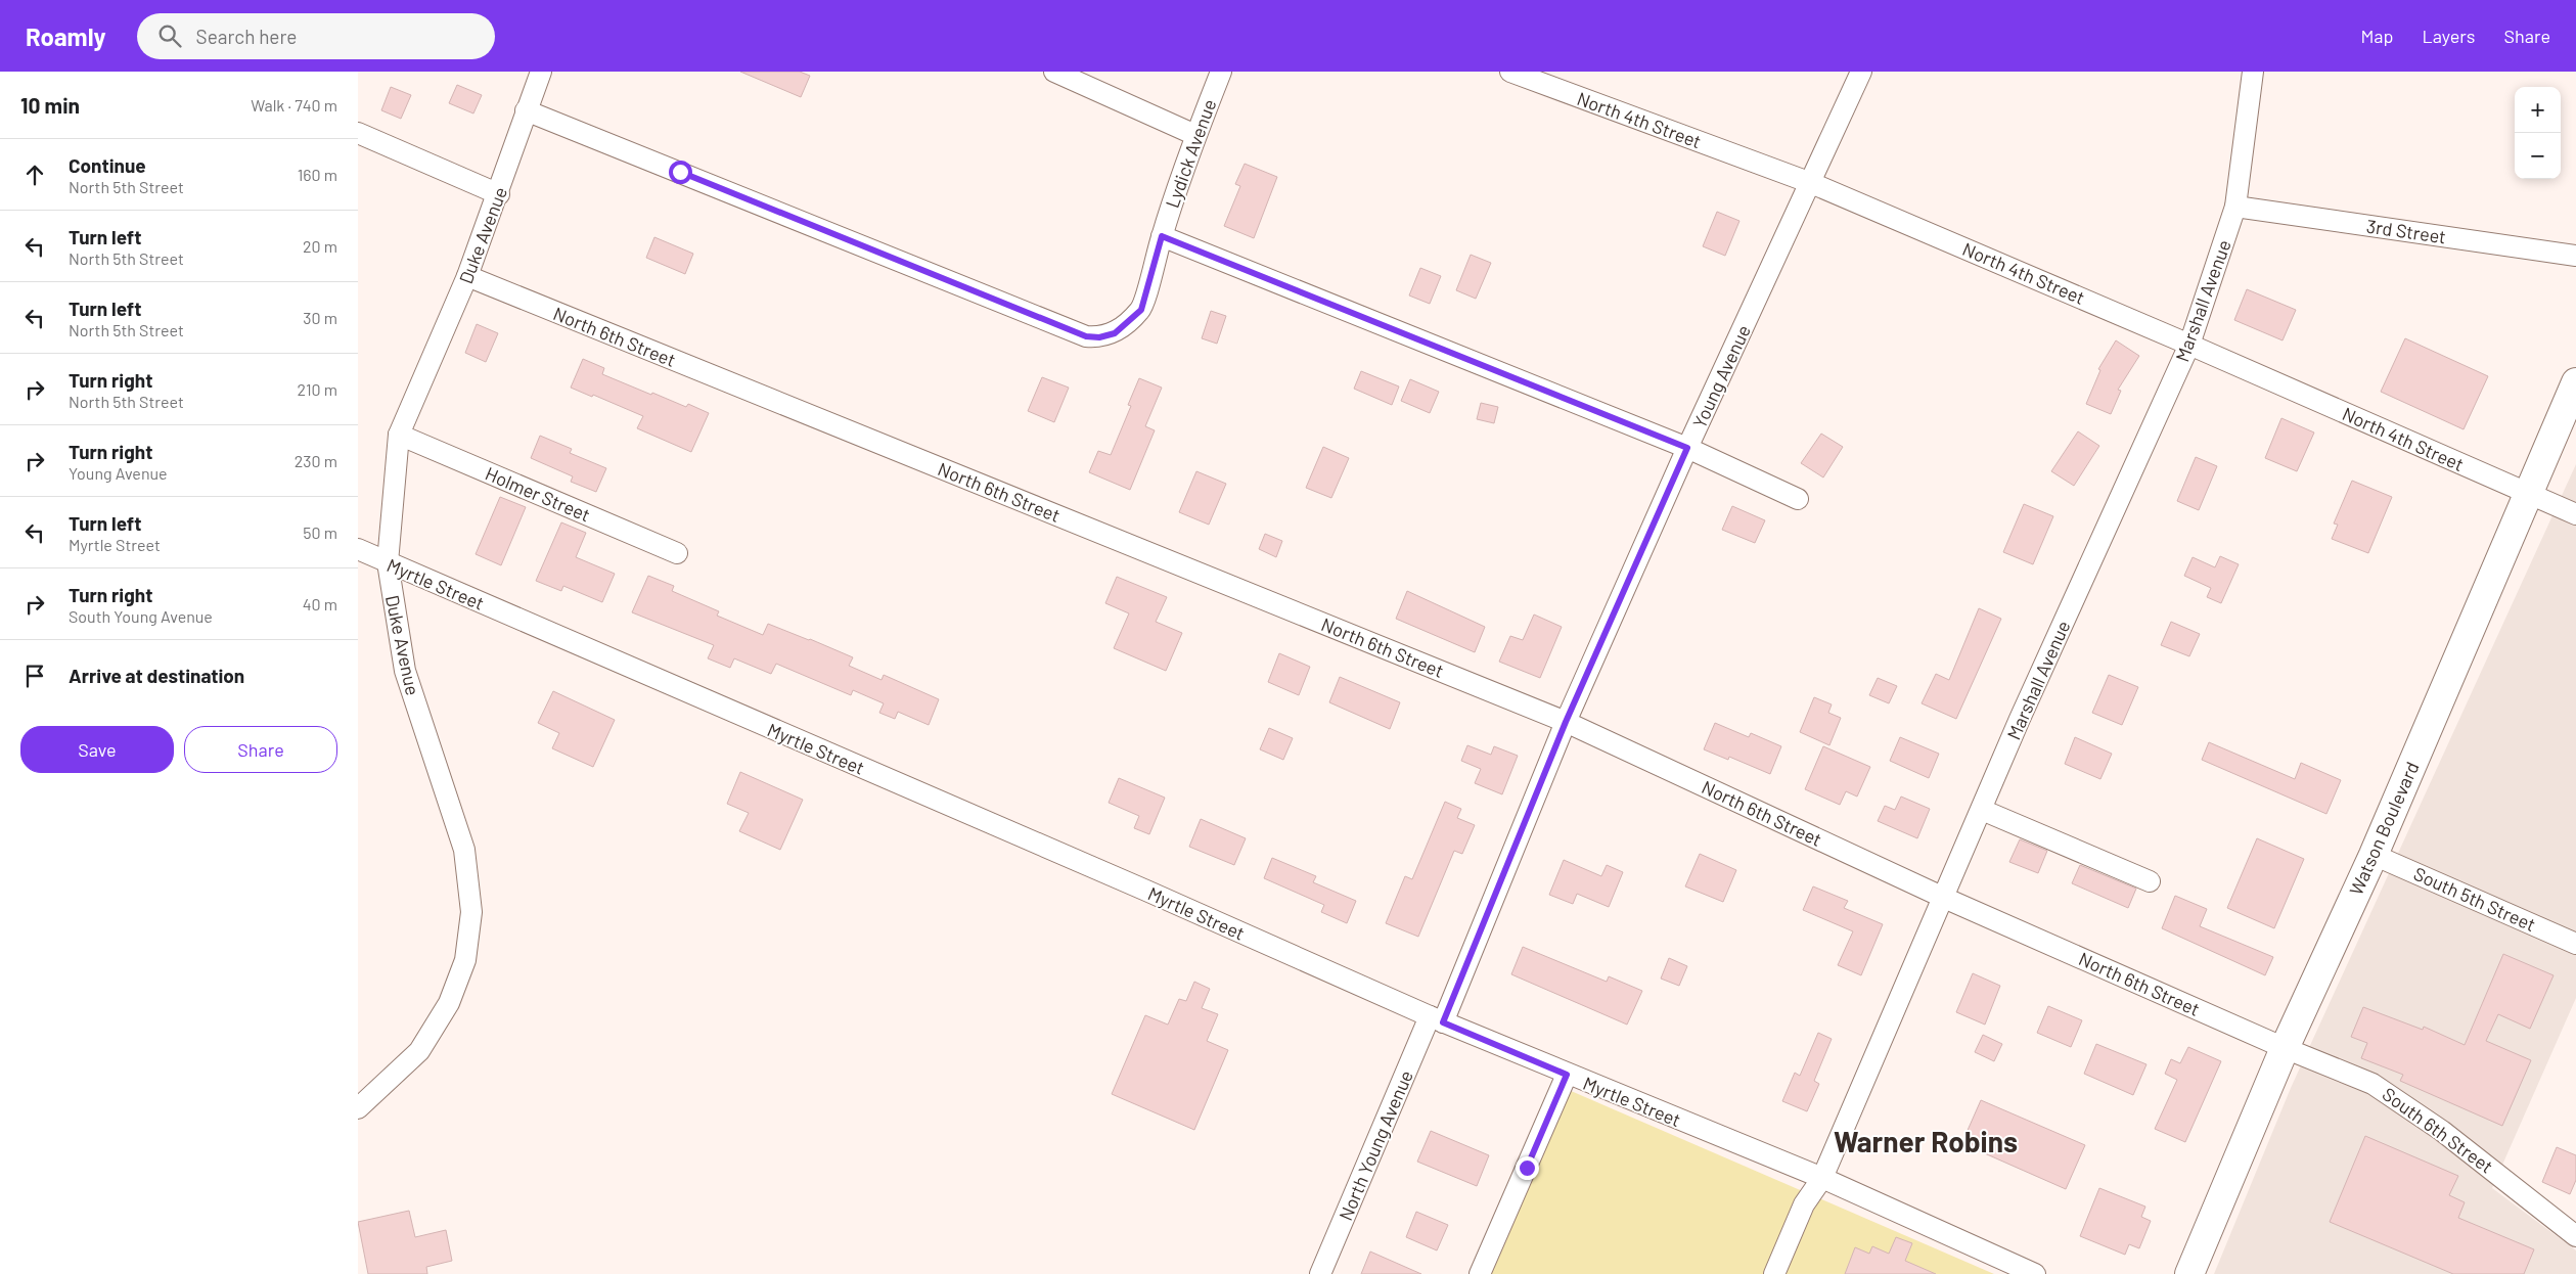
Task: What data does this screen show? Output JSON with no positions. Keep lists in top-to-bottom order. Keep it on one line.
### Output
{"streets":{"main road":["Watson Boulevard"],"street":["North 4th Street","Lydick Avenue","3rd Street","Duke Avenue","Marshall Avenue","North 6th Street","Young Avenue","Holmer Street","Myrtle Street","South 5th Street","South 6th Street","North Young Avenue"]},"crossings":[["North 4th Street","Marshall Avenue"],["North 4th Street","Young Avenue"],["North 4th Street","Watson Boulevard"],["Lydick Avenue","Duke Avenue"],["3rd Street","Marshall Avenue"],["Duke Avenue","North 6th Street"],["Duke Avenue","Holmer Street"],["Duke Avenue","Myrtle Street"],["Marshall Avenue","North 6th Street"],["Marshall Avenue","Myrtle Street"],["North 6th Street","Young Avenue"],["North 6th Street","Watson Boulevard"],["North 6th Street","South 6th Street"],["Young Avenue","Myrtle Street"],["Young Avenue","North Young Avenue"],["Myrtle Street","North Young Avenue"],["Watson Boulevard","South 5th Street"],["Watson Boulevard","South 6th Street"]],"districts":["Warner Robins"],"page":{"header":"Roamly","search":"Search here","nav":["Map","Layers","Share"],"heading":["10 min","Walk · 740 m"],"map_buttons":["+","−"],"list":[["Continue","North 5th Street","160 m"],["Turn left","North 5th Street","20 m"],["Turn left","North 5th Street","30 m"],["Turn right","North 5th Street","210 m"],["Turn right","Young Avenue","230 m"],["Turn left","Myrtle Street","50 m"],["Turn right","South Young Avenue","40 m"],"Arrive at destination"],"buttons":["Save","Share"]}}
